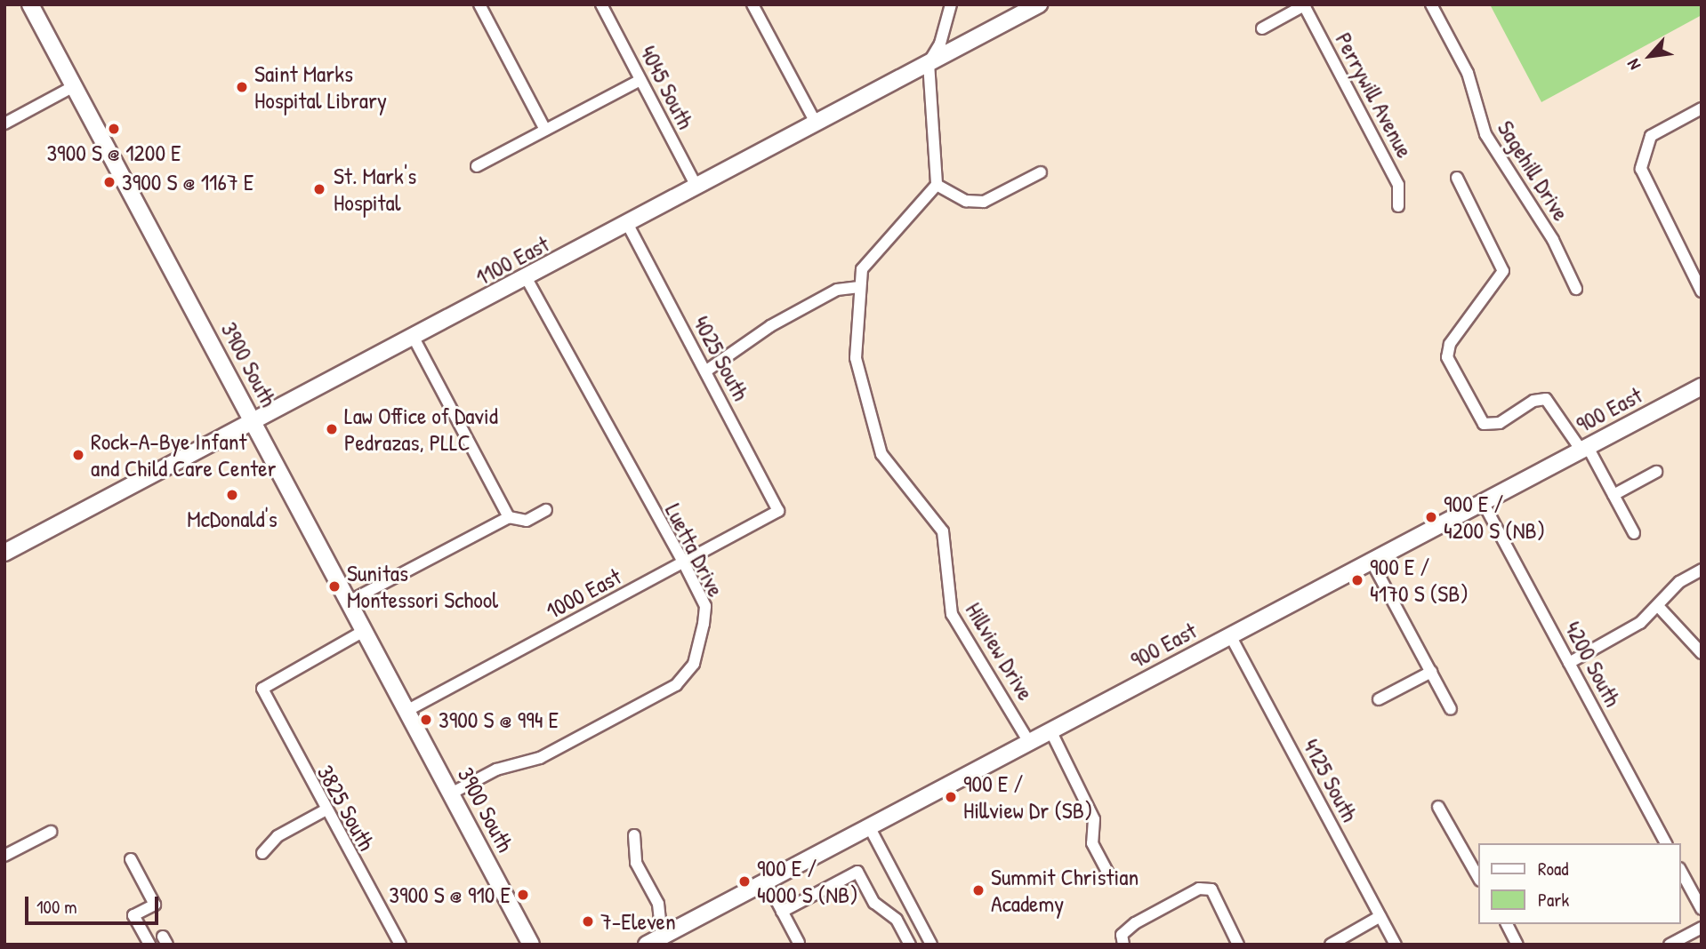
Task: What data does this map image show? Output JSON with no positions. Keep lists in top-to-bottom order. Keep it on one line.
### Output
{"streets":{"main road":["1100 East","3900 South","900 East"],"street":["4045 South","Perrywill Avenue","Sagehill Drive","4025 South","Luetta Drive","1000 East","Hillview Drive","4200 South","4125 South","3825 South"]},"crossings":[["4045 South","1100 East"],["1100 East","4025 South"],["1100 East","3900 South"],["1100 East","Luetta Drive"],["4025 South","1000 East"],["3900 South","Luetta Drive"],["3900 South","1000 East"],["3900 South","3825 South"],["900 East","Hillview Drive"],["900 East","4200 South"],["900 East","4125 South"],["Luetta Drive","1000 East"]],"places":["Saint Marks Hospital Library","3900 S @ 1200 E","3900 S @ 1167 E","St. Mark's Hospital","Law Office of David Pedrazas, PLLC","Rock-A-Bye Infant and Child Care Center","McDonald's","900 E / 4200 S (NB)","900 E / 4170 S (SB)","Sunitas Montessori School","3900 S @ 994 E","900 E / Hillview Dr (SB)","900 E / 4000 S (NB)","Summit Christian Academy","3900 S @ 910 E","7-Eleven"],"legend":["Road","Park"],"scale_bar":"100 m","north":"bottom left"}
